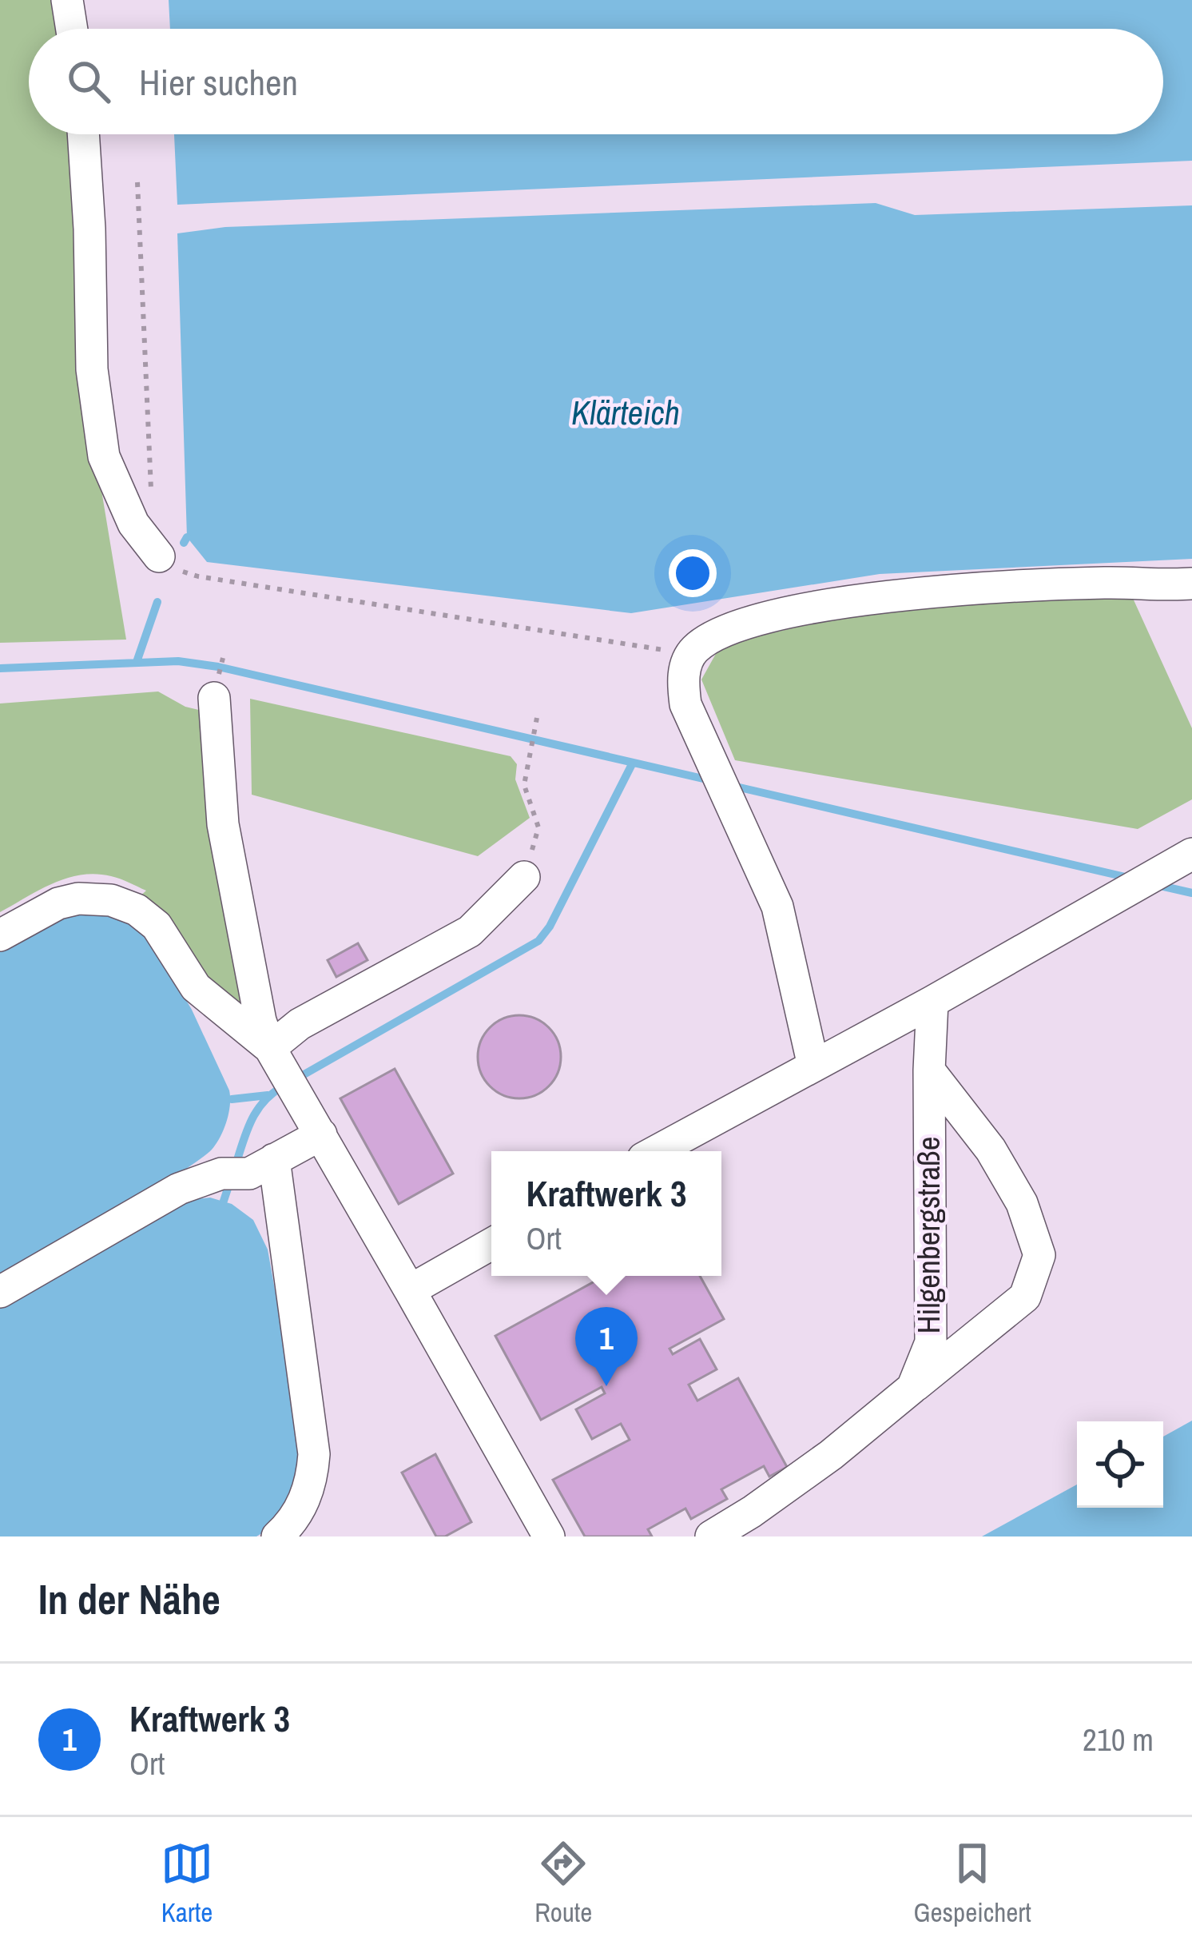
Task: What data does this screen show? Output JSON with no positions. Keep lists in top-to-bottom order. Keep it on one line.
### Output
{"streets":{"lane":["Hilgenbergstraße"]},"water":["Klärteich"],"page":{"search":"Hier suchen","popup":["Kraftwerk 3","Ort"],"pins":"1","heading":"In der Nähe","list":[{"mark":"1","name":"Kraftwerk 3","note":"Ort","value":"210 m"}],"nav":["Karte","Route","Gespeichert"]}}
